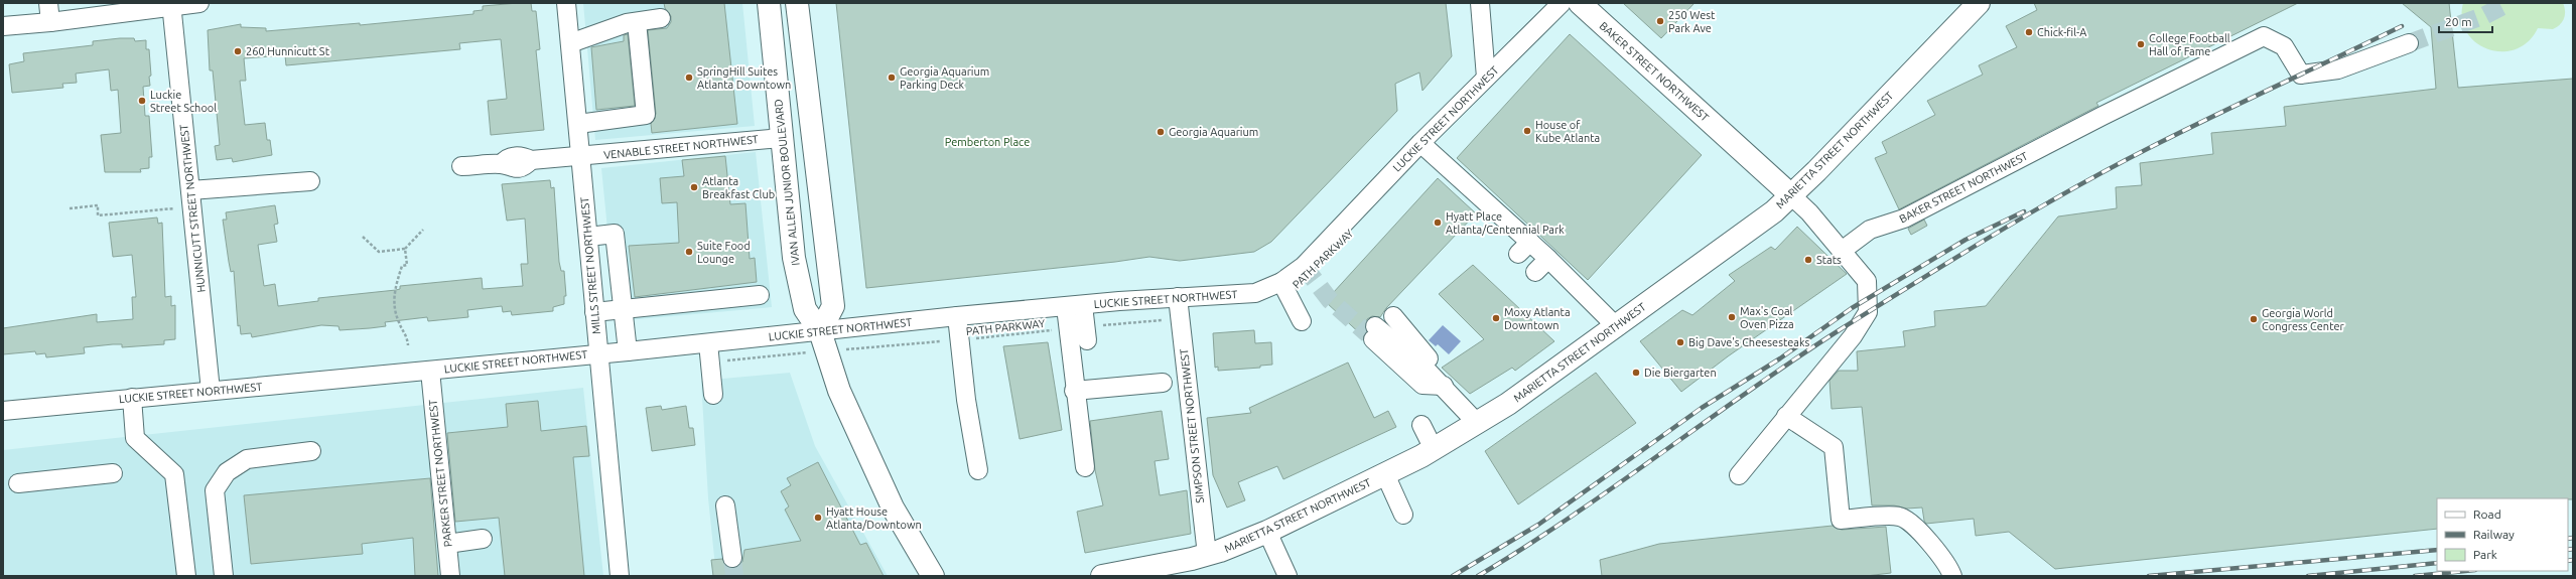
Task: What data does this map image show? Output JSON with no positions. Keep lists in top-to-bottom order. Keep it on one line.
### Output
{"streets":{"main road":["BAKER STREET NORTHWEST","MARIETTA STREET NORTHWEST","IVAN ALLEN JUNIOR BOULEVARD"],"street":["LUCKIE STREET NORTHWEST","VENABLE STREET NORTHWEST","HUNNICUTT STREET NORTHWEST","MILLS STREET NORTHWEST","SIMPSON STREET NORTHWEST","PARKER STREET NORTHWEST"],"path":["PATH PARKWAY"]},"crossings":[["BAKER STREET NORTHWEST","MARIETTA STREET NORTHWEST"],["LUCKIE STREET NORTHWEST","IVAN ALLEN JUNIOR BOULEVARD"],["LUCKIE STREET NORTHWEST","HUNNICUTT STREET NORTHWEST"],["LUCKIE STREET NORTHWEST","MILLS STREET NORTHWEST"],["LUCKIE STREET NORTHWEST","SIMPSON STREET NORTHWEST"],["LUCKIE STREET NORTHWEST","PARKER STREET NORTHWEST"],["VENABLE STREET NORTHWEST","IVAN ALLEN JUNIOR BOULEVARD"],["VENABLE STREET NORTHWEST","MILLS STREET NORTHWEST"],["MARIETTA STREET NORTHWEST","SIMPSON STREET NORTHWEST"],["PATH PARKWAY","SIMPSON STREET NORTHWEST"]],"parks":["Pemberton Place"],"places":["250 West Park Ave","Chick-fil-A","College Football Hall of Fame","260 Hunnicutt St","SpringHill Suites Atlanta Downtown","Georgia Aquarium Parking Deck","Luckie Street School","House of Kube Atlanta","Georgia Aquarium","Atlanta Breakfast Club","Hyatt Place Atlanta/Centennial Park","Suite Food Lounge","Stats","Max's Coal Oven Pizza","Moxy Atlanta Downtown","Georgia World Congress Center","Big Dave's Cheesesteaks","Die Biergarten","Hyatt House Atlanta/Downtown"],"legend":["Road","Railway","Park"],"scale_bar":"20 m"}
